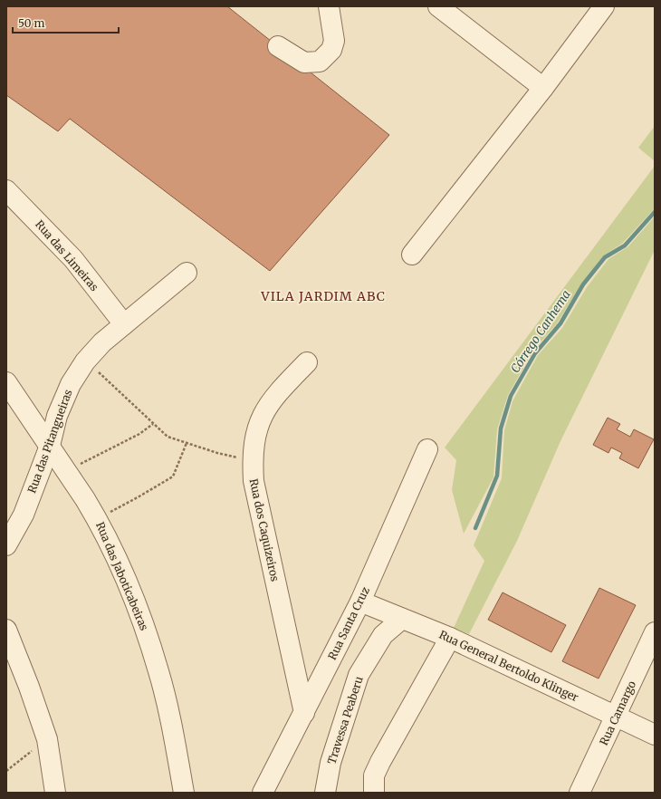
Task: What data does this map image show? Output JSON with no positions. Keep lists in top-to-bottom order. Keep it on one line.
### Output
{"streets":{"street":["Rua das Limeiras","Rua das Pitangueiras","Rua dos Caquizeiros","Rua das Jaboticabeiras","Rua Santa Cruz","Rua General Bertoldo Klinger","Rua Camargo","Travessa Peaberu"]},"crossings":[["Rua das Limeiras","Rua das Pitangueiras"],["Rua das Pitangueiras","Rua das Jaboticabeiras"],["Rua dos Caquizeiros","Rua Santa Cruz"],["Rua Santa Cruz","Rua General Bertoldo Klinger"],["Rua General Bertoldo Klinger","Rua Camargo"],["Rua General Bertoldo Klinger","Travessa Peaberu"]],"districts":["VILA JARDIM ABC"],"water":["Córrego Canhema"],"scale_bar":"50 m"}
